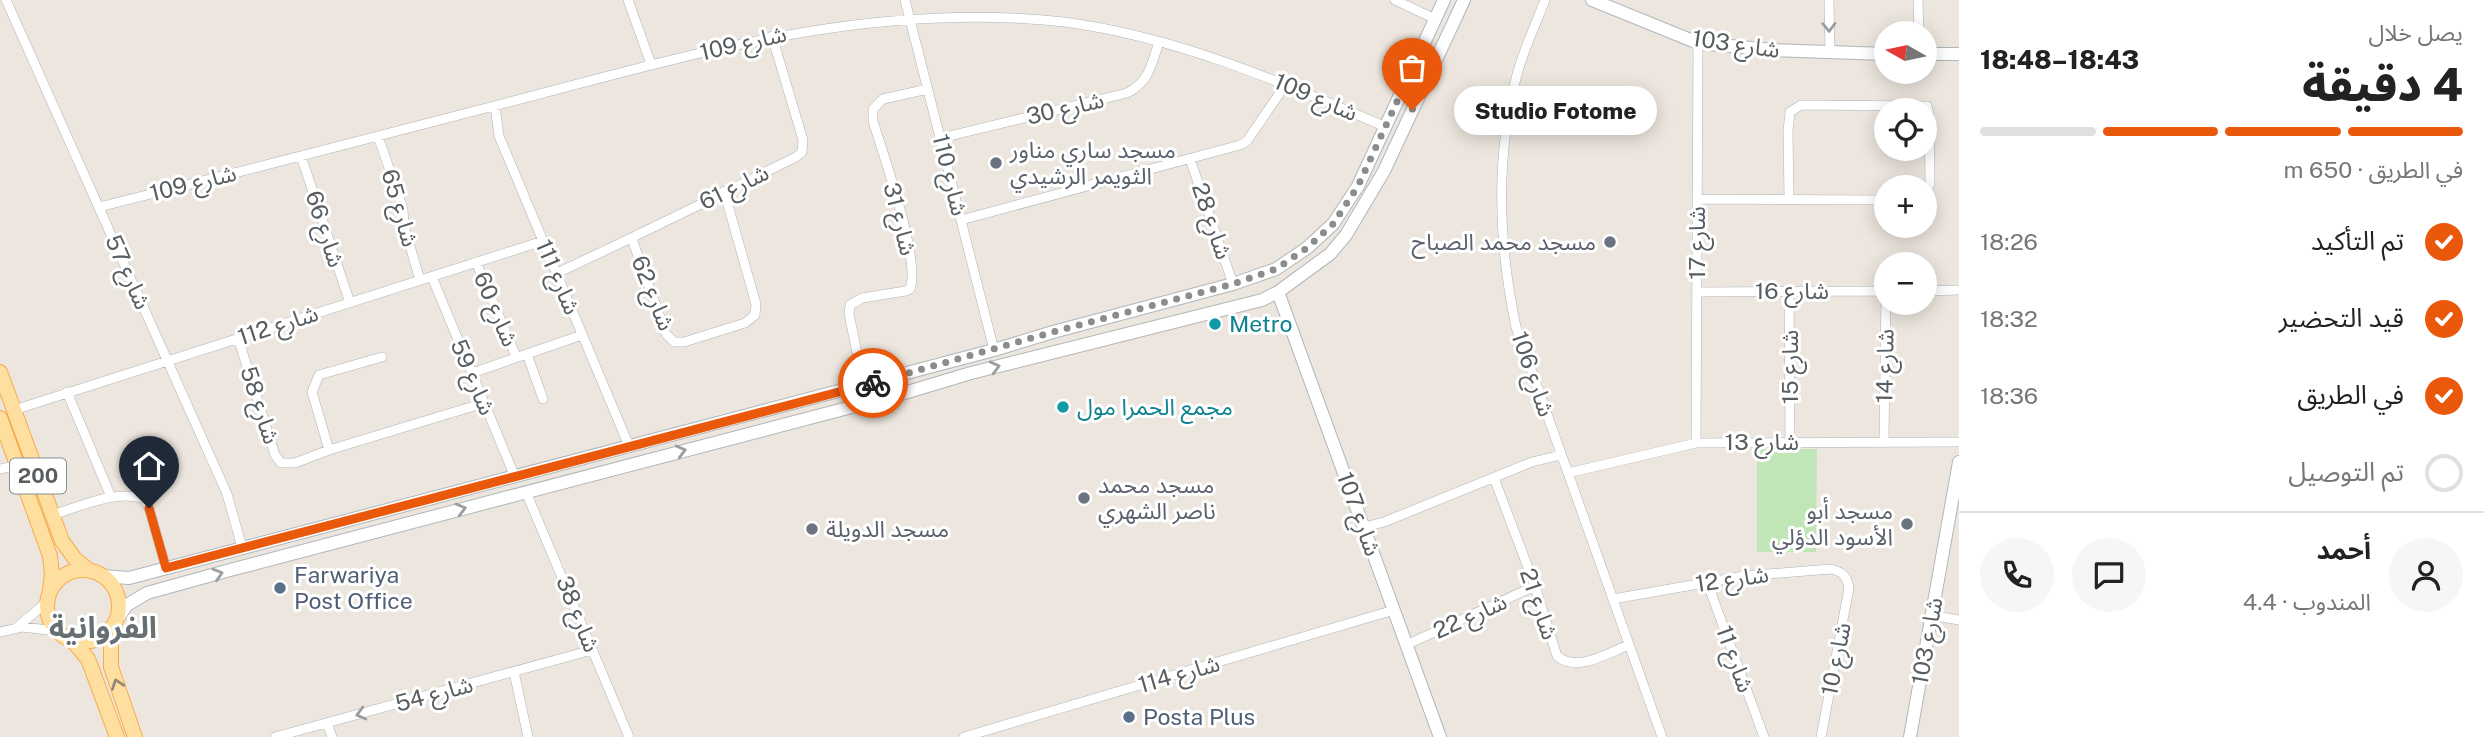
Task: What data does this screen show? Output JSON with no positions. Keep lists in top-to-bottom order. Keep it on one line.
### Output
{"streets":{"main road":["200"],"street":["شارع 109","شارع 103","شارع 30","شارع 110","شارع 61","شارع 65","شارع 31","شارع 28","شارع 66","شارع 17","شارع 57","شارع 111","شارع 16","شارع 62","شارع 60","شارع 112","شارع 14","شارع 15","شارع 106","شارع 59","شارع 58","شارع 13","شارع 107","شارع 12","شارع 21","شارع 38","شارع 22","شارع 11","شارع 10","شارع 114","شارع 54"]},"crossings":[["شارع 109","شارع 30"],["شارع 109","شارع 110"],["شارع 109","شارع 61"],["شارع 109","شارع 65"],["شارع 109","شارع 66"],["شارع 109","شارع 57"],["شارع 109","شارع 111"],["شارع 103","شارع 17"],["شارع 30","شارع 110"],["شارع 110","شارع 31"],["شارع 61","شارع 111"],["شارع 61","شارع 62"],["شارع 65","شارع 112"],["شارع 66","شارع 112"],["شارع 17","شارع 16"],["شارع 17","شارع 13"],["شارع 57","شارع 112"],["شارع 111","شارع 60"],["شارع 111","شارع 112"],["شارع 16","شارع 15"],["شارع 60","شارع 112"],["شارع 60","شارع 59"],["شارع 112","شارع 59"],["شارع 112","شارع 58"],["شارع 112","200"],["شارع 14","شارع 13"],["شارع 15","شارع 13"],["شارع 106","شارع 13"],["شارع 106","شارع 12"],["شارع 106","شارع 21"],["شارع 59","شارع 58"],["شارع 107","شارع 22"],["شارع 107","شارع 114"],["شارع 12","شارع 11"],["شارع 12","شارع 10"],["شارع 21","شارع 22"],["شارع 38","شارع 54"]],"one_way":["شارع 54"],"districts":["الفروانية"],"places":["Studio Fotome","مسجد ساري مناور الثويمر الرشيدي","مسجد محمد الصباح","Metro","مجمع الحمرا مول","مسجد محمد ناصر الشهري","مسجد أبو الأسود الدؤلي","مسجد الدويلة","Farwariya Post Office","Posta Plus"],"north":"left","page":{"heading":["4 دقيقة","يصل خلال","18:43–18:48"],"panel":["أحمد","المندوب · 4.4"],"map_buttons":["+","−"],"bubble":"Studio Fotome","bar":"في الطريق · 650 m","list":[["تم التأكيد","18:26"],["قيد التحضير","18:32"],["في الطريق","18:36"],"تم التوصيل"]}}
